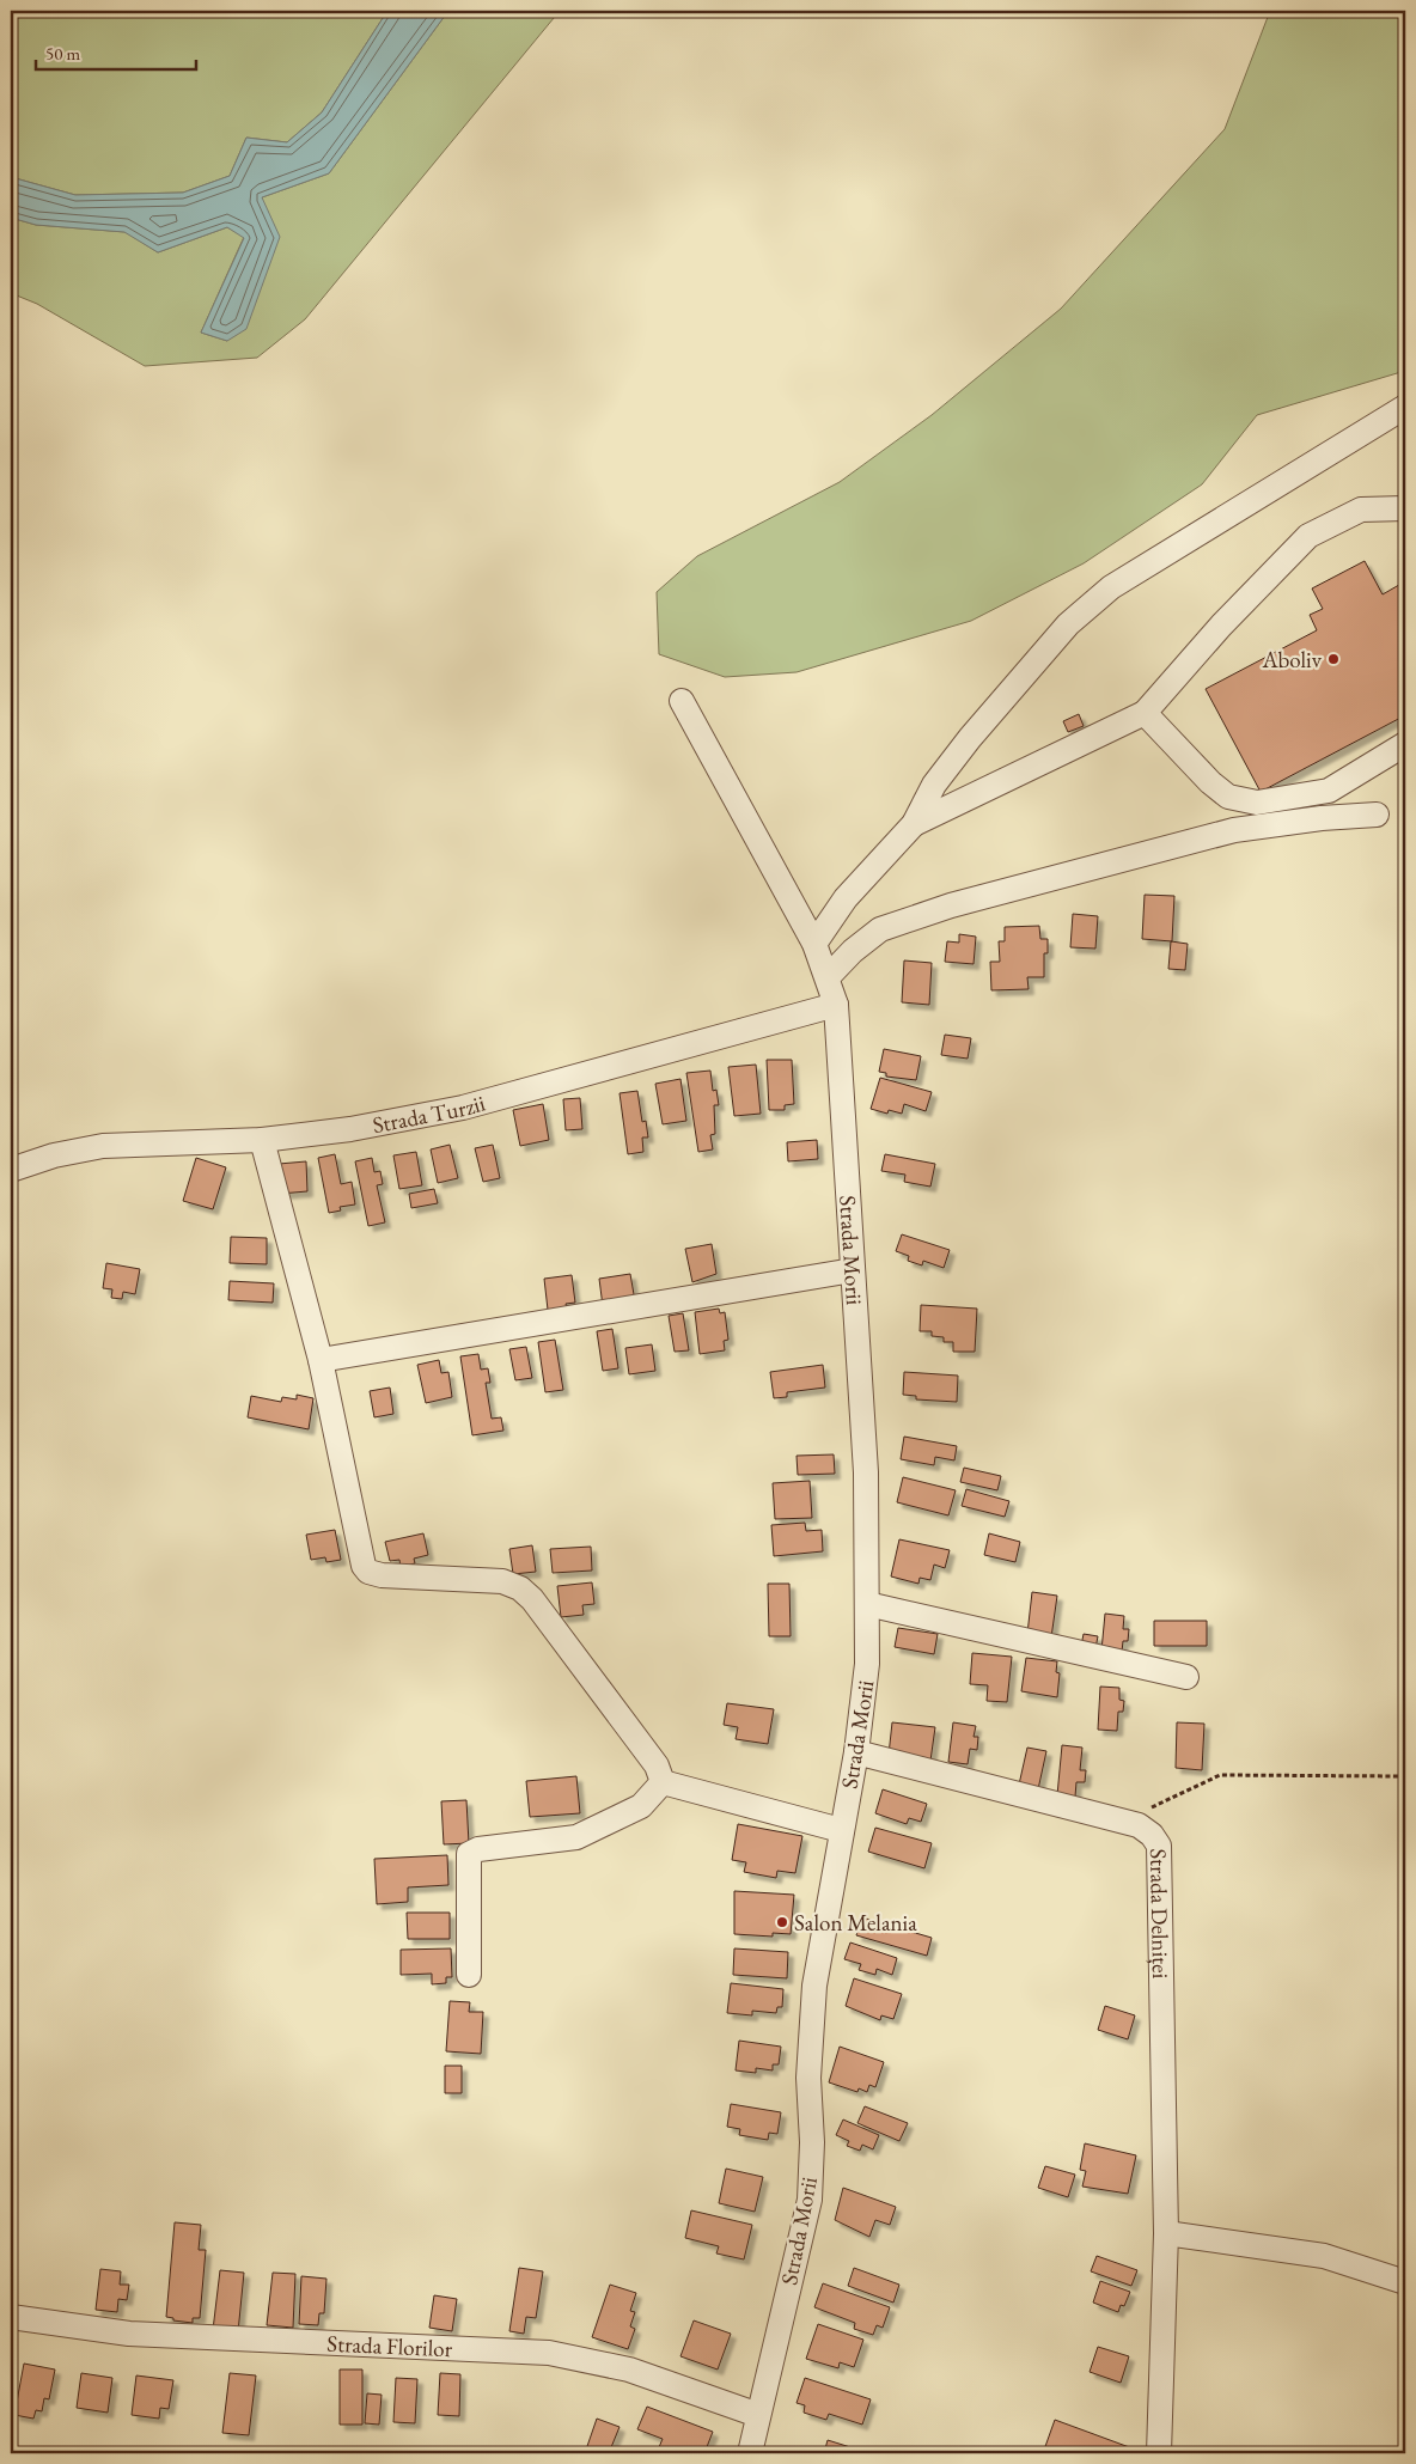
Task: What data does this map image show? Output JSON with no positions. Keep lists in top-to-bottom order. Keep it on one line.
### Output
{"streets":{"street":["Strada Turzii","Strada Morii","Strada Delniței","Strada Florilor"]},"crossings":[["Strada Turzii","Strada Morii"],["Strada Morii","Strada Delniței"],["Strada Morii","Strada Florilor"]],"places":["Aboliv","Salon Melania"],"scale_bar":"50 m"}
